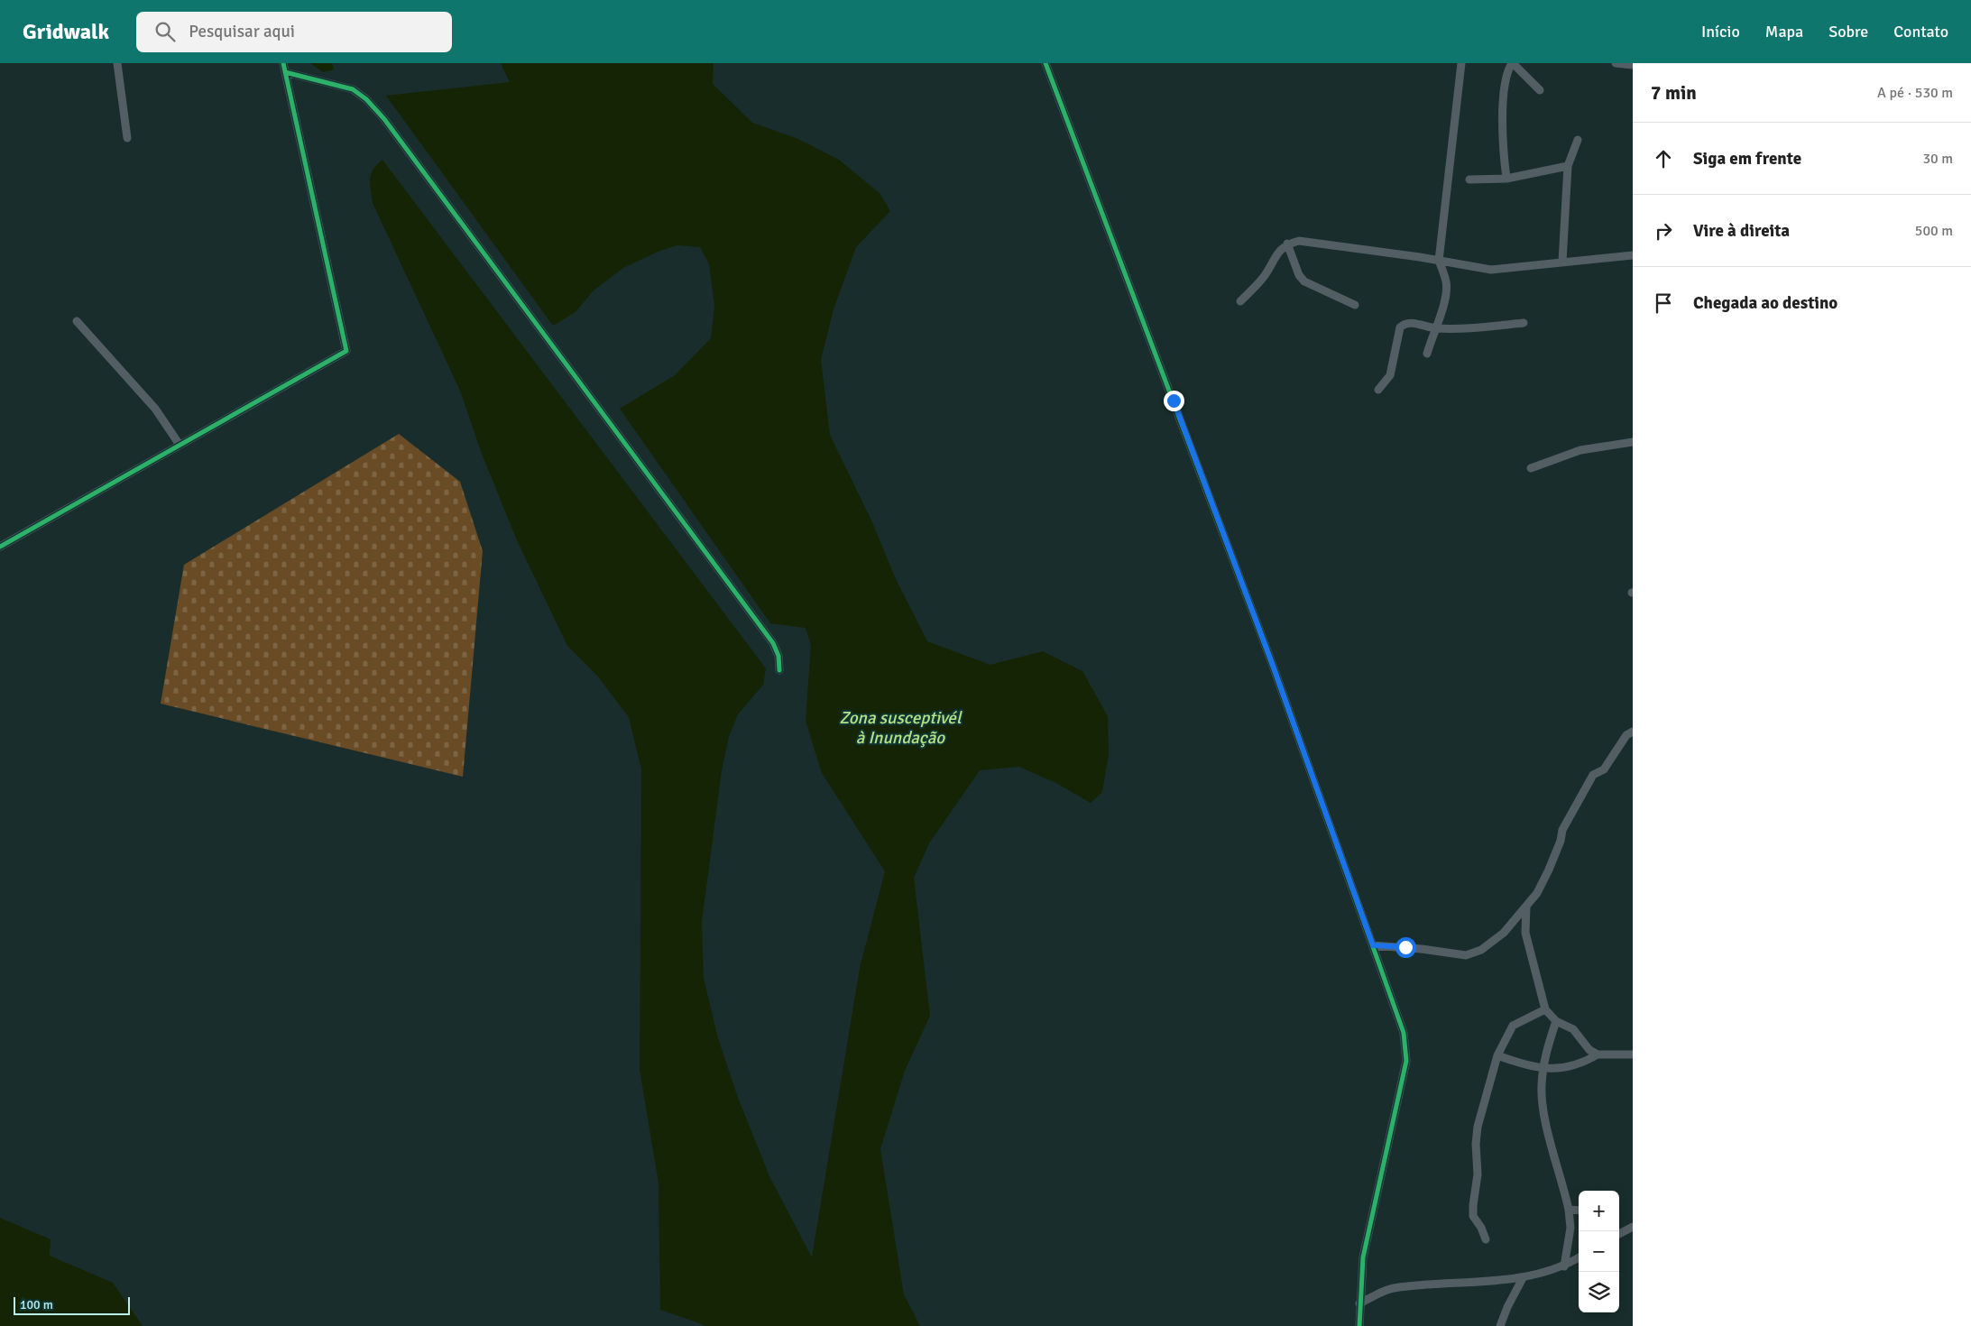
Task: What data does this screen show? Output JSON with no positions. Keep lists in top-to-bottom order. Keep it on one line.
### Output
{"water":["Zona susceptivél à Inundação"],"scale_bar":"100 m","page":{"header":"Gridwalk","search":"Pesquisar aqui","nav":["Início","Mapa","Sobre","Contato"],"heading":["7 min","A pé · 530 m"],"list":[["Siga em frente","30 m"],["Vire à direita","500 m"],"Chegada ao destino"],"map_buttons":["+","−"],"scale":"100 m"}}
